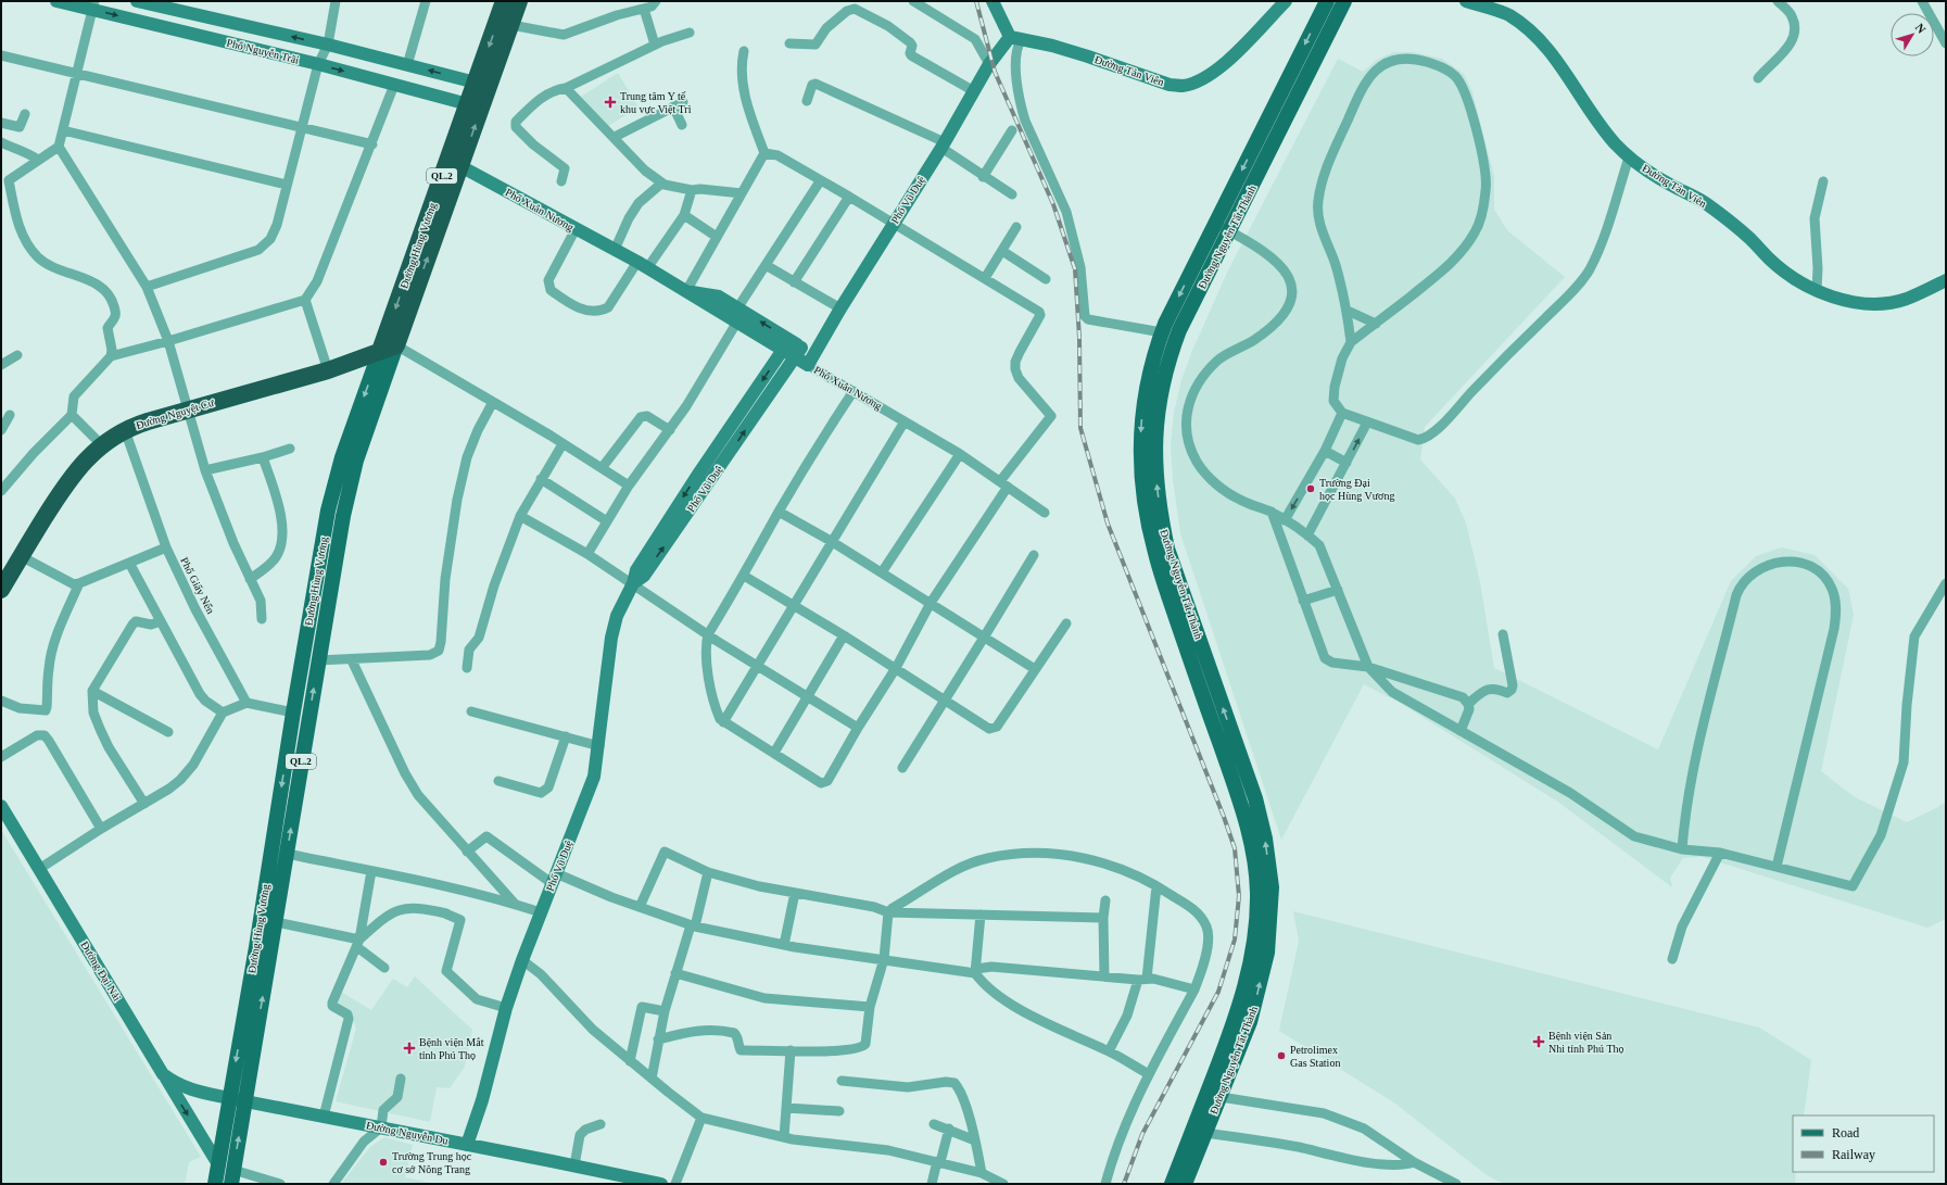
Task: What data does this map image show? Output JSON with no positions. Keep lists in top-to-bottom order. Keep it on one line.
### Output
{"streets":{"highway":["QL.2","Đường Hùng Vương","Đường Nguyệt Cư"],"main road":["Đường Nguyễn Tất Thành"],"street":["Phố Nguyễn Trãi","Đường Tản Viên","Phố Vũ Duệ","Phố Xuân Nương","Phố Giấy Nến","Đường Đại Nải","Đường Nguyễn Du"]},"crossings":[["Phố Nguyễn Trãi","Đường Hùng Vương"],["Đường Tản Viên","Phố Vũ Duệ"],["Phố Vũ Duệ","Phố Xuân Nương"],["Phố Vũ Duệ","Đường Nguyễn Du"],["Phố Xuân Nương","Đường Hùng Vương"],["Đường Hùng Vương","Đường Nguyệt Cư"],["Đường Hùng Vương","Đường Đại Nải"],["Đường Nguyệt Cư","Phố Giấy Nến"]],"places":{"health":["Trung tâm Y tế khu vực Việt Trì","Bệnh viện Sản Nhi tỉnh Phú Thọ","Bệnh viện Mắt tỉnh Phú Thọ"],"other":["Trường Đại học Hùng Vương","Petrolimex Gas Station","Trường Trung học cơ sở Nông Trang"]},"legend":["Road","Railway"],"north":"top right"}
